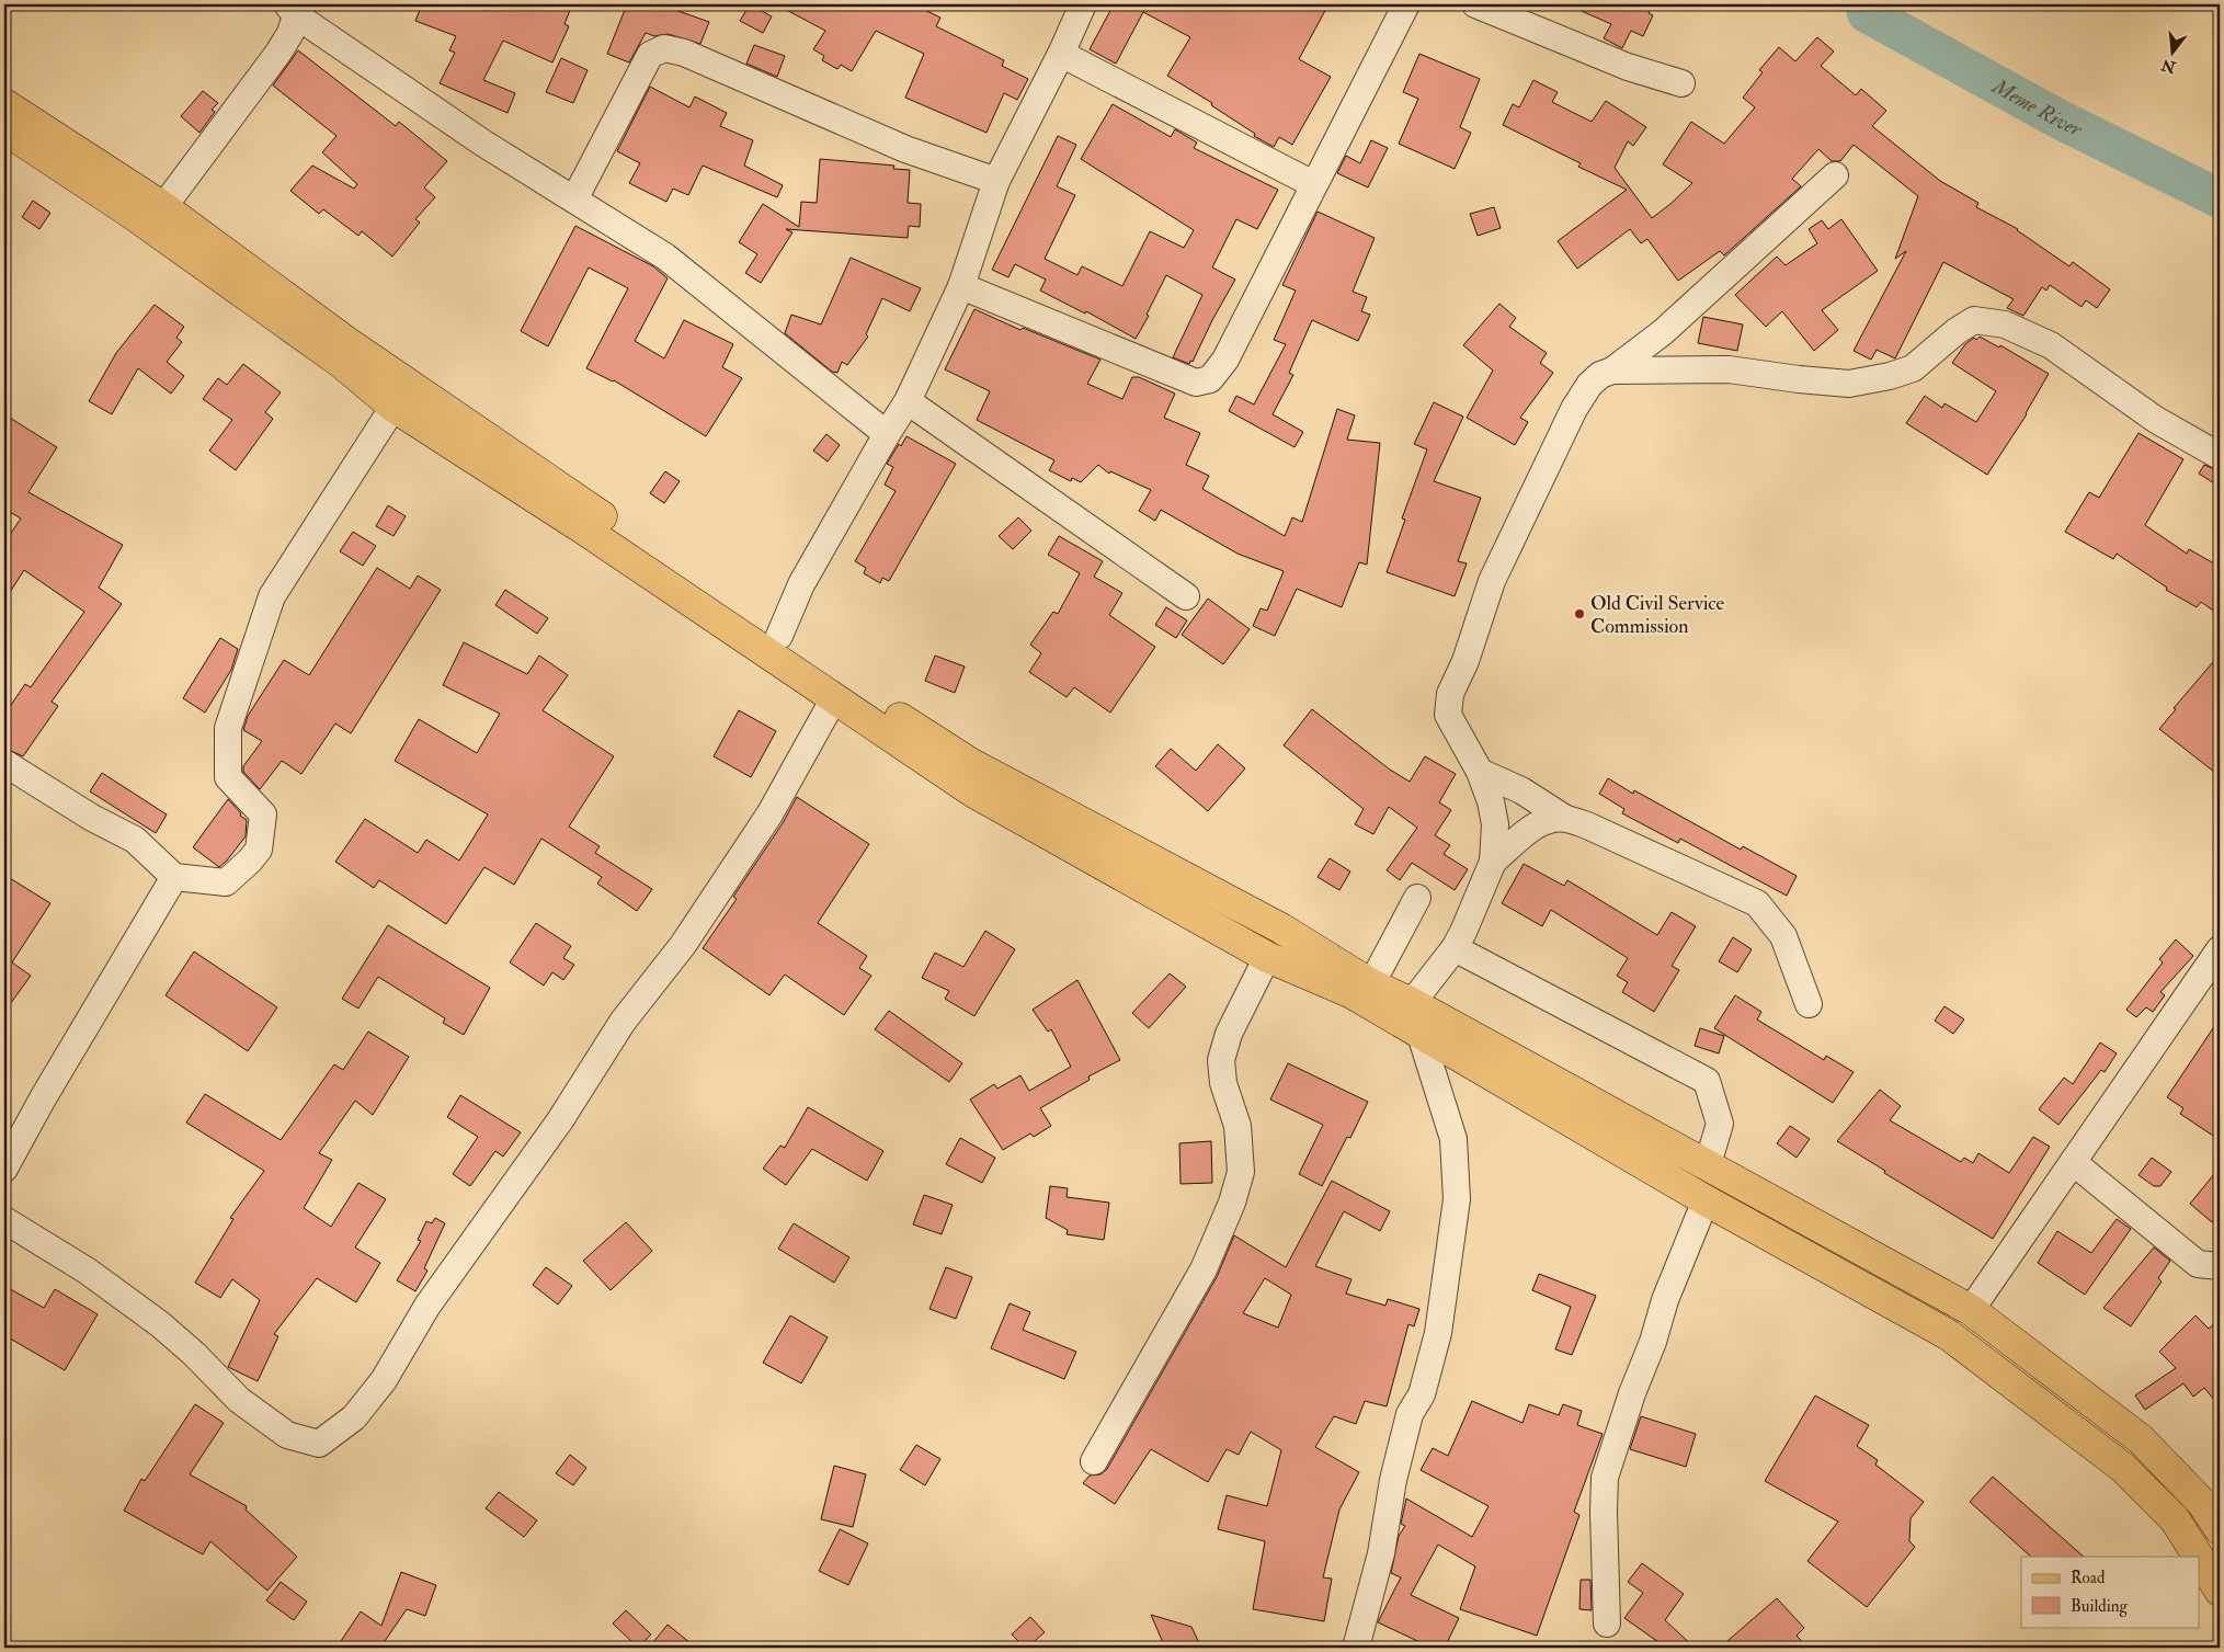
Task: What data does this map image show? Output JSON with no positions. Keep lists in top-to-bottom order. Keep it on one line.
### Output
{"water":["Meme River"],"places":["Old Civil Service Commission"],"legend":["Road","Building"],"north":"bottom"}
